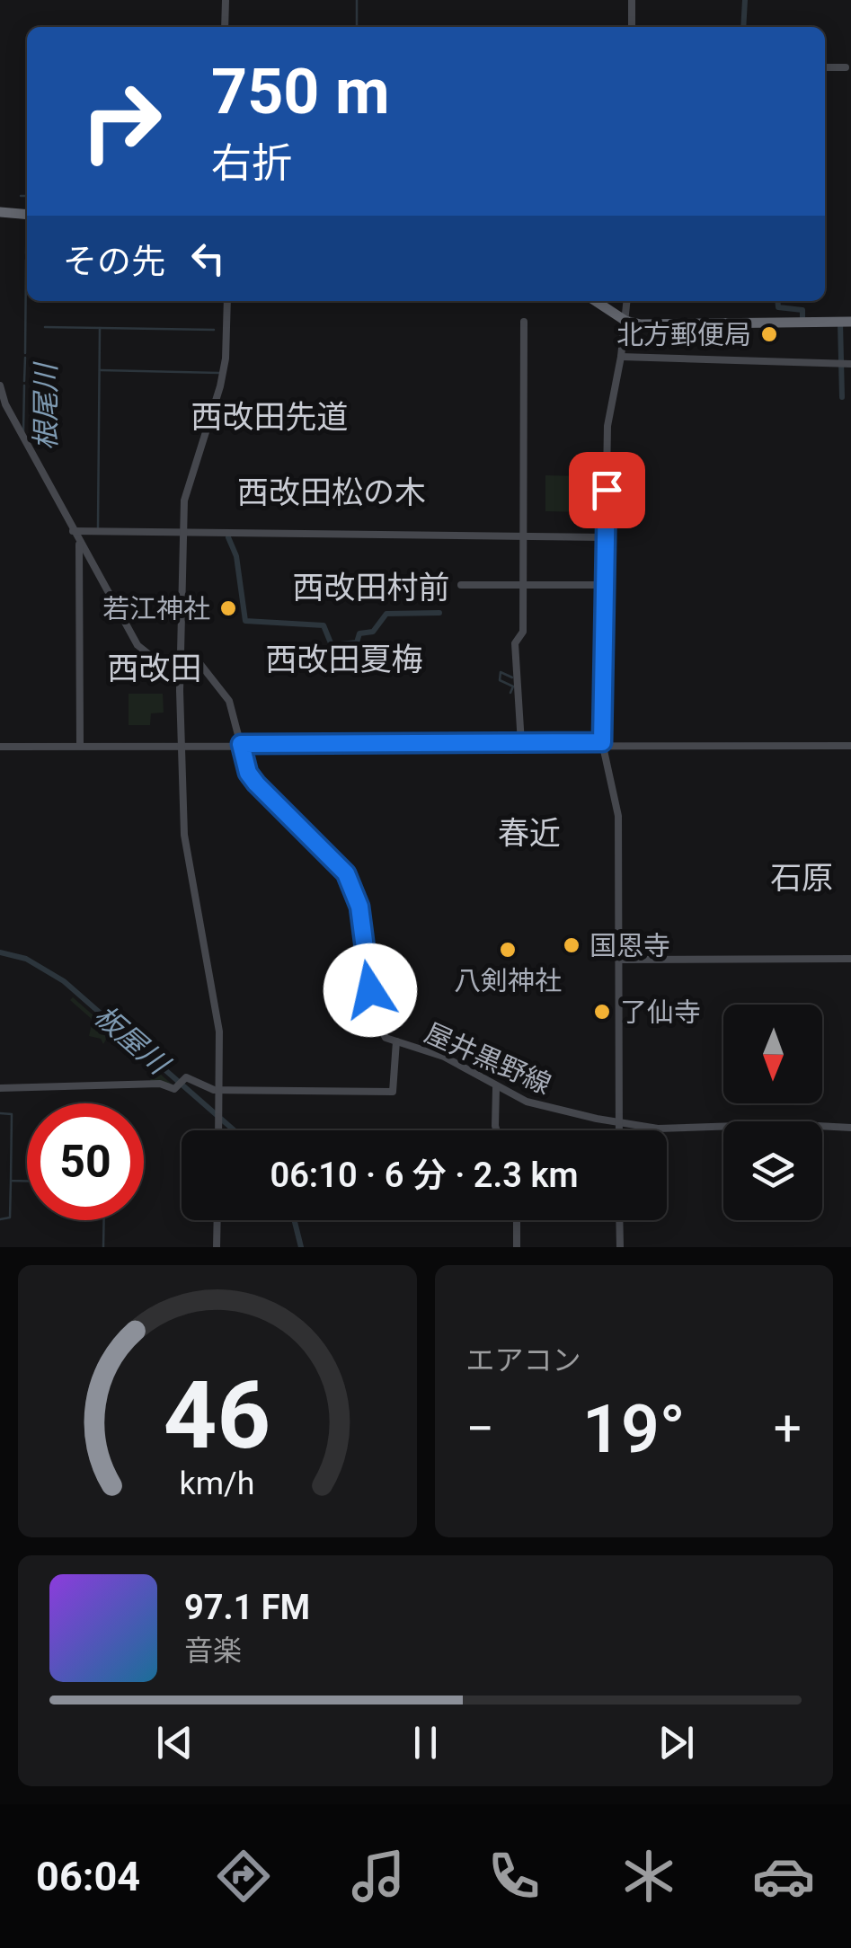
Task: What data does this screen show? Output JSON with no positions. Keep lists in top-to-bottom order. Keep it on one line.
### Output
{"streets":{"street":["屋井黒野線"]},"districts":["西改田先道","西改田松の木","西改田村前","西改田夏梅","西改田","春近","石原"],"water":["根尾川","板屋川"],"places":["北方郵便局","若江神社","国恩寺","八剣神社","了仙寺"],"north":"bottom","page":{"turn":["750 m","右折"],"then":"その先","limit":"50","trip":"06:10 · 6 分 · 2.3 km","tile":"エアコン","heat":["−","19°","+"],"song":["97.1 FM","音楽"],"tabs":"06:04","gauge":["46","km/h"]}}
